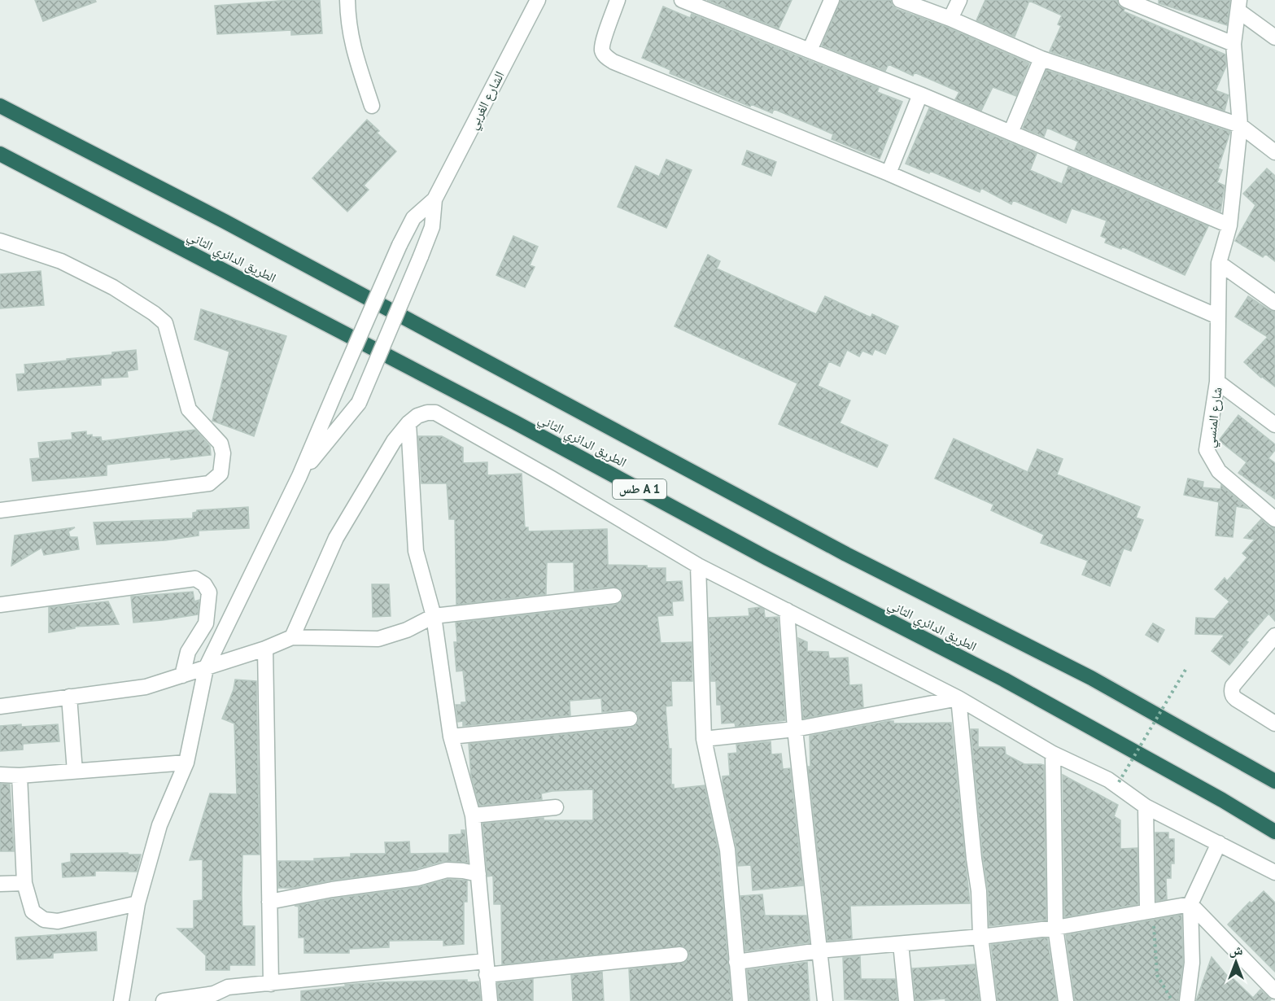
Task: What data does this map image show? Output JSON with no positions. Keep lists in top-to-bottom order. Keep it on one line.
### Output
{"streets":{"highway":["الطريق الدائري الثاني","طس A 1"],"street":["الشارع الغربي","شارع المنسي"]},"north":"top"}
